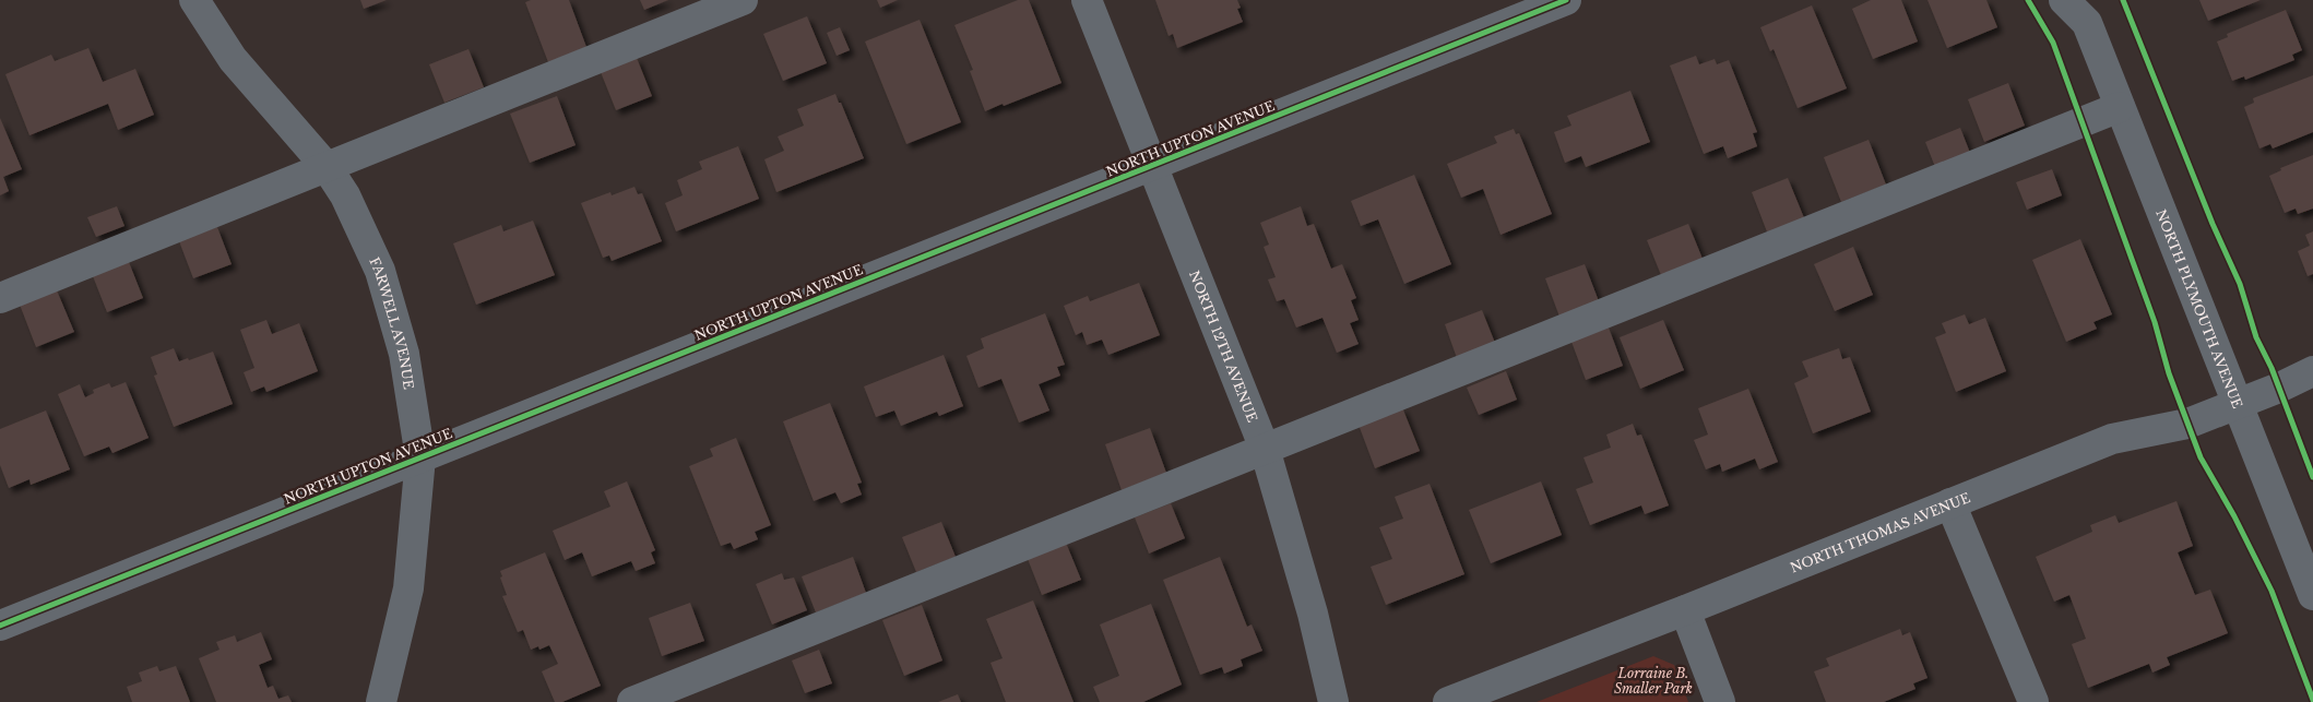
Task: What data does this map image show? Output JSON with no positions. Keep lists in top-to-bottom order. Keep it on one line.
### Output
{"streets":{"street":["NORTH UPTON AVENUE","NORTH PLYMOUTH AVENUE","FARWELL AVENUE","NORTH 12TH AVENUE","NORTH THOMAS AVENUE"]},"crossings":[["NORTH UPTON AVENUE","FARWELL AVENUE"],["NORTH UPTON AVENUE","NORTH 12TH AVENUE"],["NORTH PLYMOUTH AVENUE","NORTH THOMAS AVENUE"]],"parks":["Lorraine B. Smaller Park"]}
